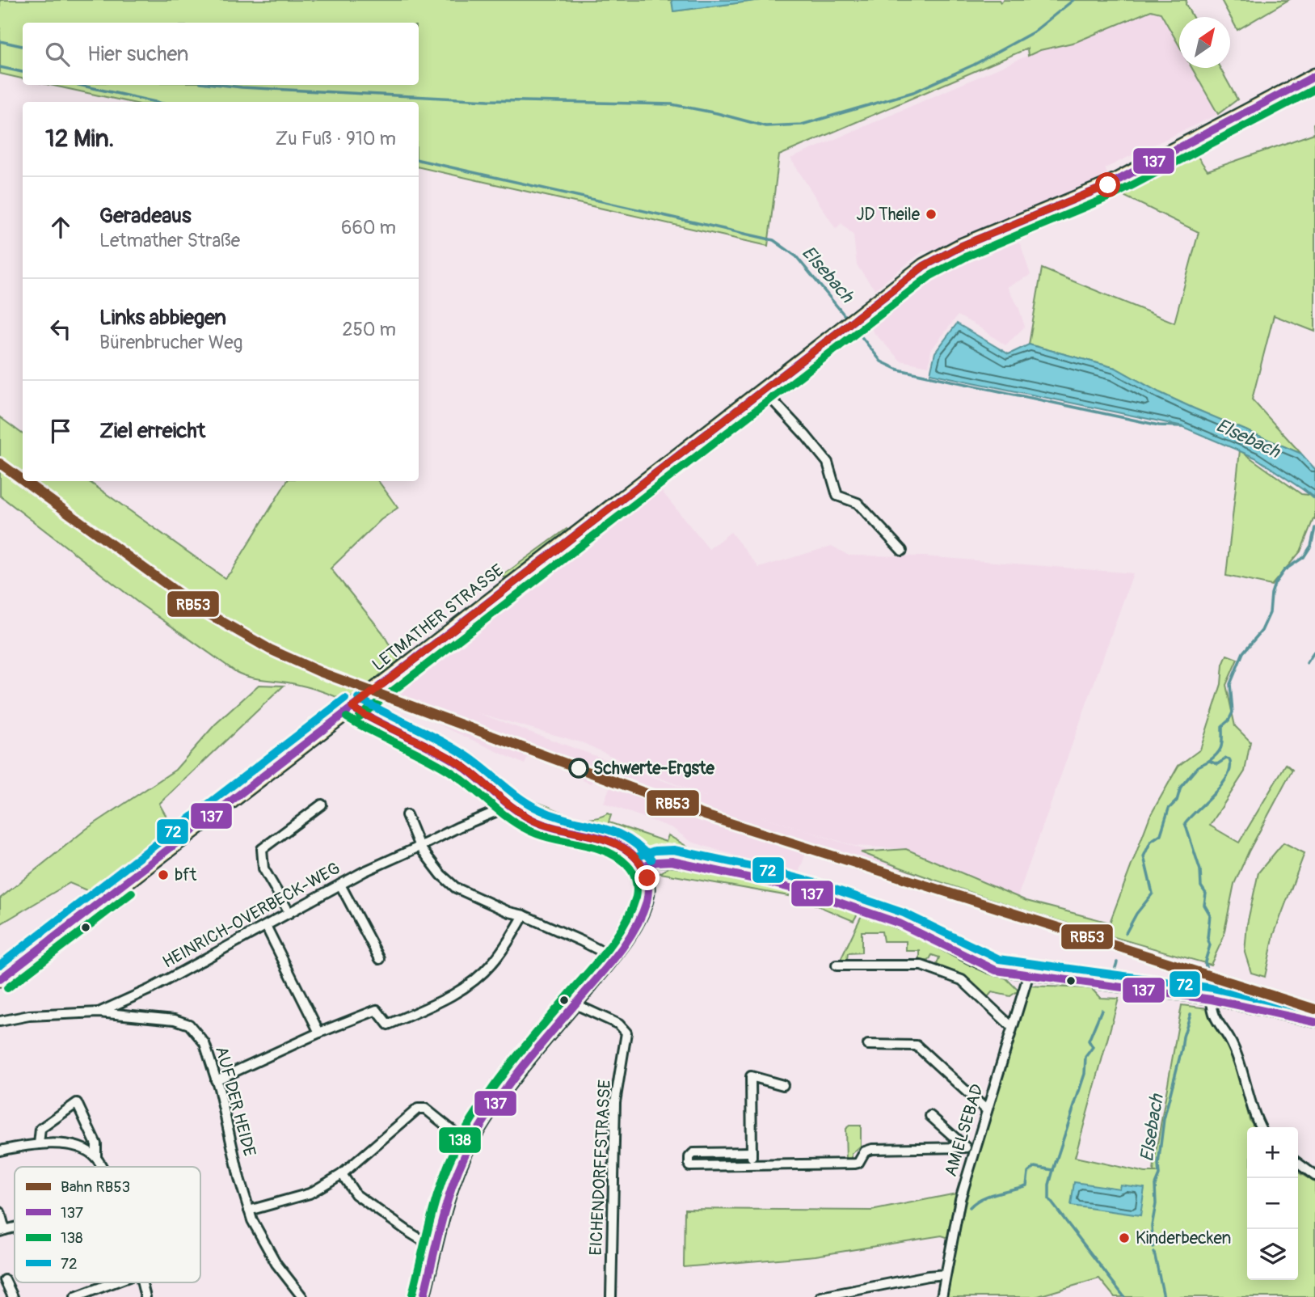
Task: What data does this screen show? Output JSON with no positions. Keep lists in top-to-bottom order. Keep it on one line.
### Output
{"streets":{"main road":["LETMATHER STRASSE"],"street":["HEINRICH-OVERBECK-WEG","AUF DER HEIDE","AM ELSEBAD","EICHENDORFFSTRASSE"]},"crossings":[["HEINRICH-OVERBECK-WEG","AUF DER HEIDE"]],"water":["Elsebach"],"places":["JD Theile","Schwerte-Ergste","bft","Kinderbecken"],"lines":["transit line 137","transit line 138","rail line RB53","transit line 72"],"legend":["Bahn RB53","137","138","72"],"north":"top right","page":{"search":"Hier suchen","heading":["12 Min.","Zu Fuß · 910 m"],"list":[["Geradeaus","Letmather Straße","660 m"],["Links abbiegen","Bürenbrucher Weg","250 m"],"Ziel erreicht"],"map_buttons":["+","−"]}}
